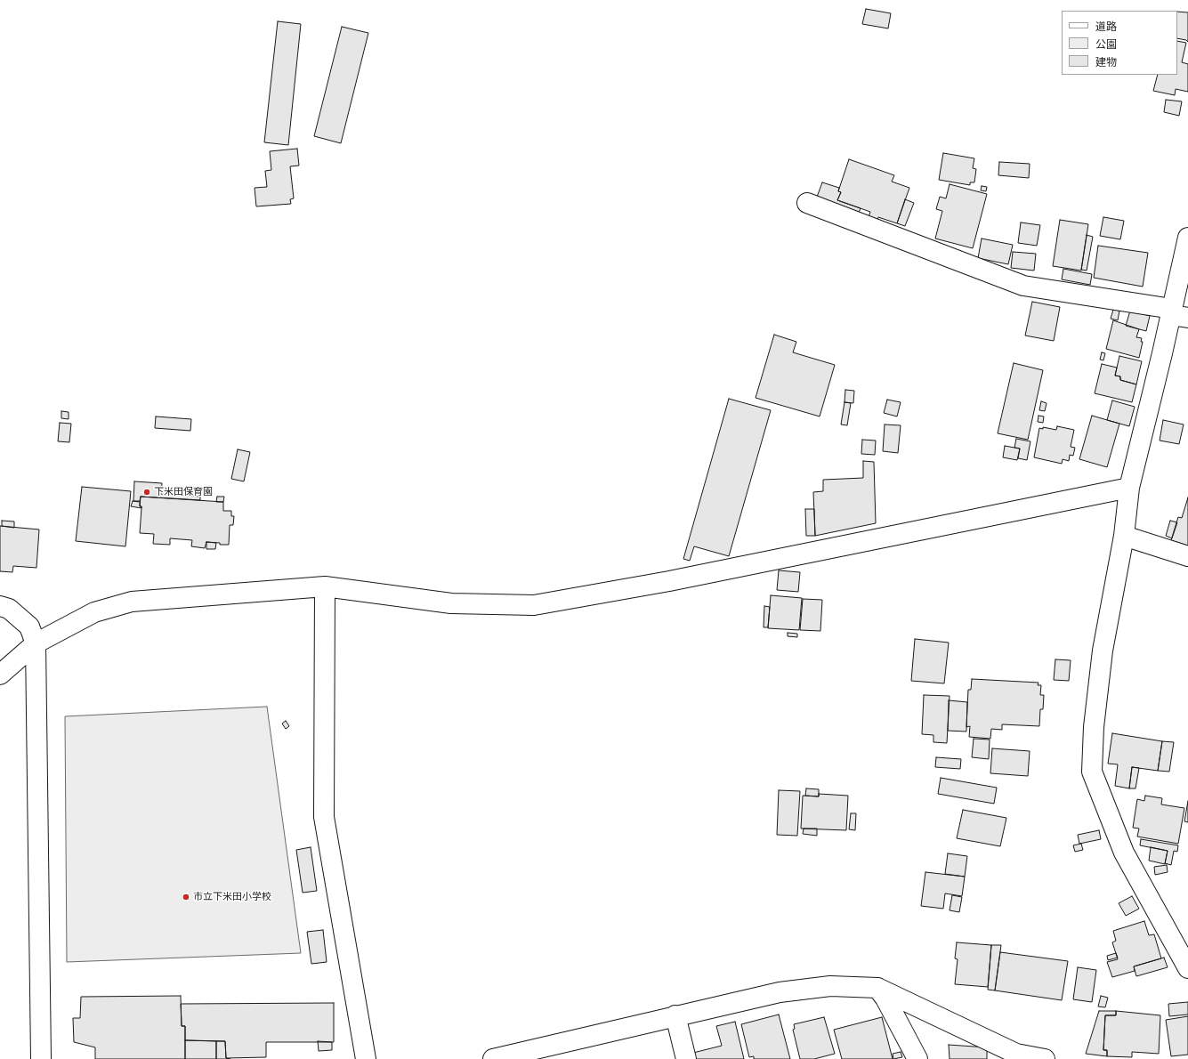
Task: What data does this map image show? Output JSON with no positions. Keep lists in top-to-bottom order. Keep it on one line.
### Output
{"places":["下米田保育園","市立下米田小学校"],"legend":["道路","公園","建物"]}
